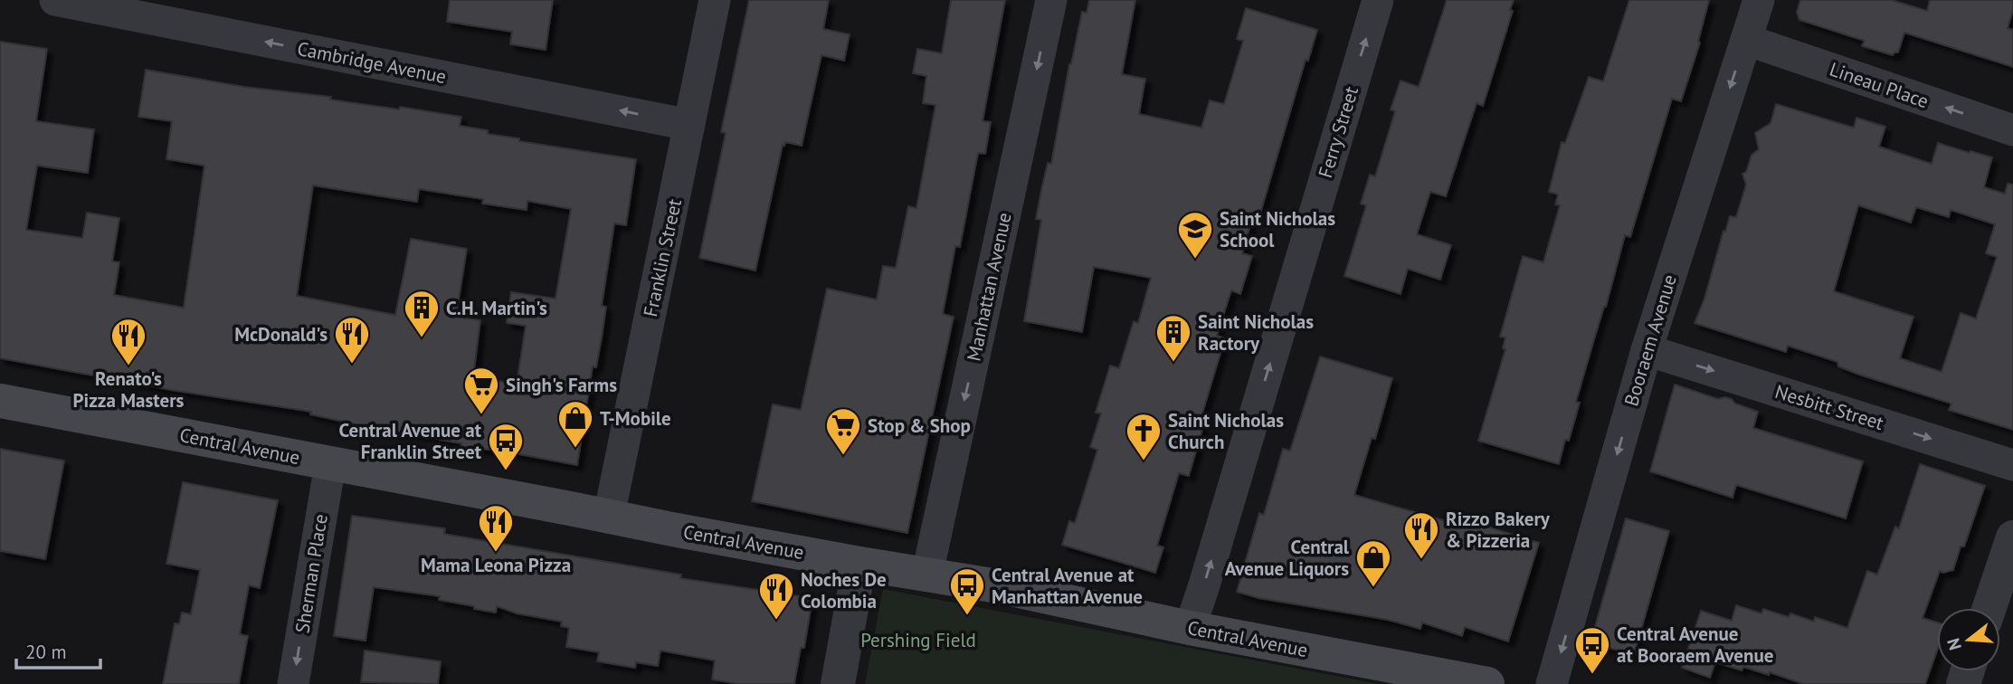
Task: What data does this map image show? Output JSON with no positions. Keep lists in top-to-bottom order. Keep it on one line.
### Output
{"streets":{"main road":["Central Avenue"],"street":["Cambridge Avenue","Lineau Place","Ferry Street","Franklin Street","Manhattan Avenue","Booraem Avenue","Nesbitt Street","Sherman Place"]},"crossings":[["Cambridge Avenue","Franklin Street"],["Lineau Place","Booraem Avenue"],["Ferry Street","Central Avenue"],["Franklin Street","Central Avenue"],["Manhattan Avenue","Central Avenue"],["Booraem Avenue","Nesbitt Street"],["Central Avenue","Sherman Place"]],"one_way":["Cambridge Avenue","Lineau Place","Ferry Street","Manhattan Avenue","Booraem Avenue","Nesbitt Street","Sherman Place"],"parks":["Pershing Field"],"places":{"school or university":["Saint Nicholas School"],"building":["C.H. Martin's","Saint Nicholas Ractory"],"restaurant":["McDonald's","Renato's Pizza Masters","Mama Leona Pizza","Rizzo Bakery & Pizzeria","Noches De Colombia"],"supermarket":["Singh's Farms","Stop & Shop"],"shop":["T-Mobile","Central Avenue Liquors"],"church":["Saint Nicholas Church"],"bus stop":["Central Avenue at Franklin Street","Central Avenue at Manhattan Avenue","Central Avenue at Booraem Avenue"]},"scale_bar":"20 m","north":"left"}
